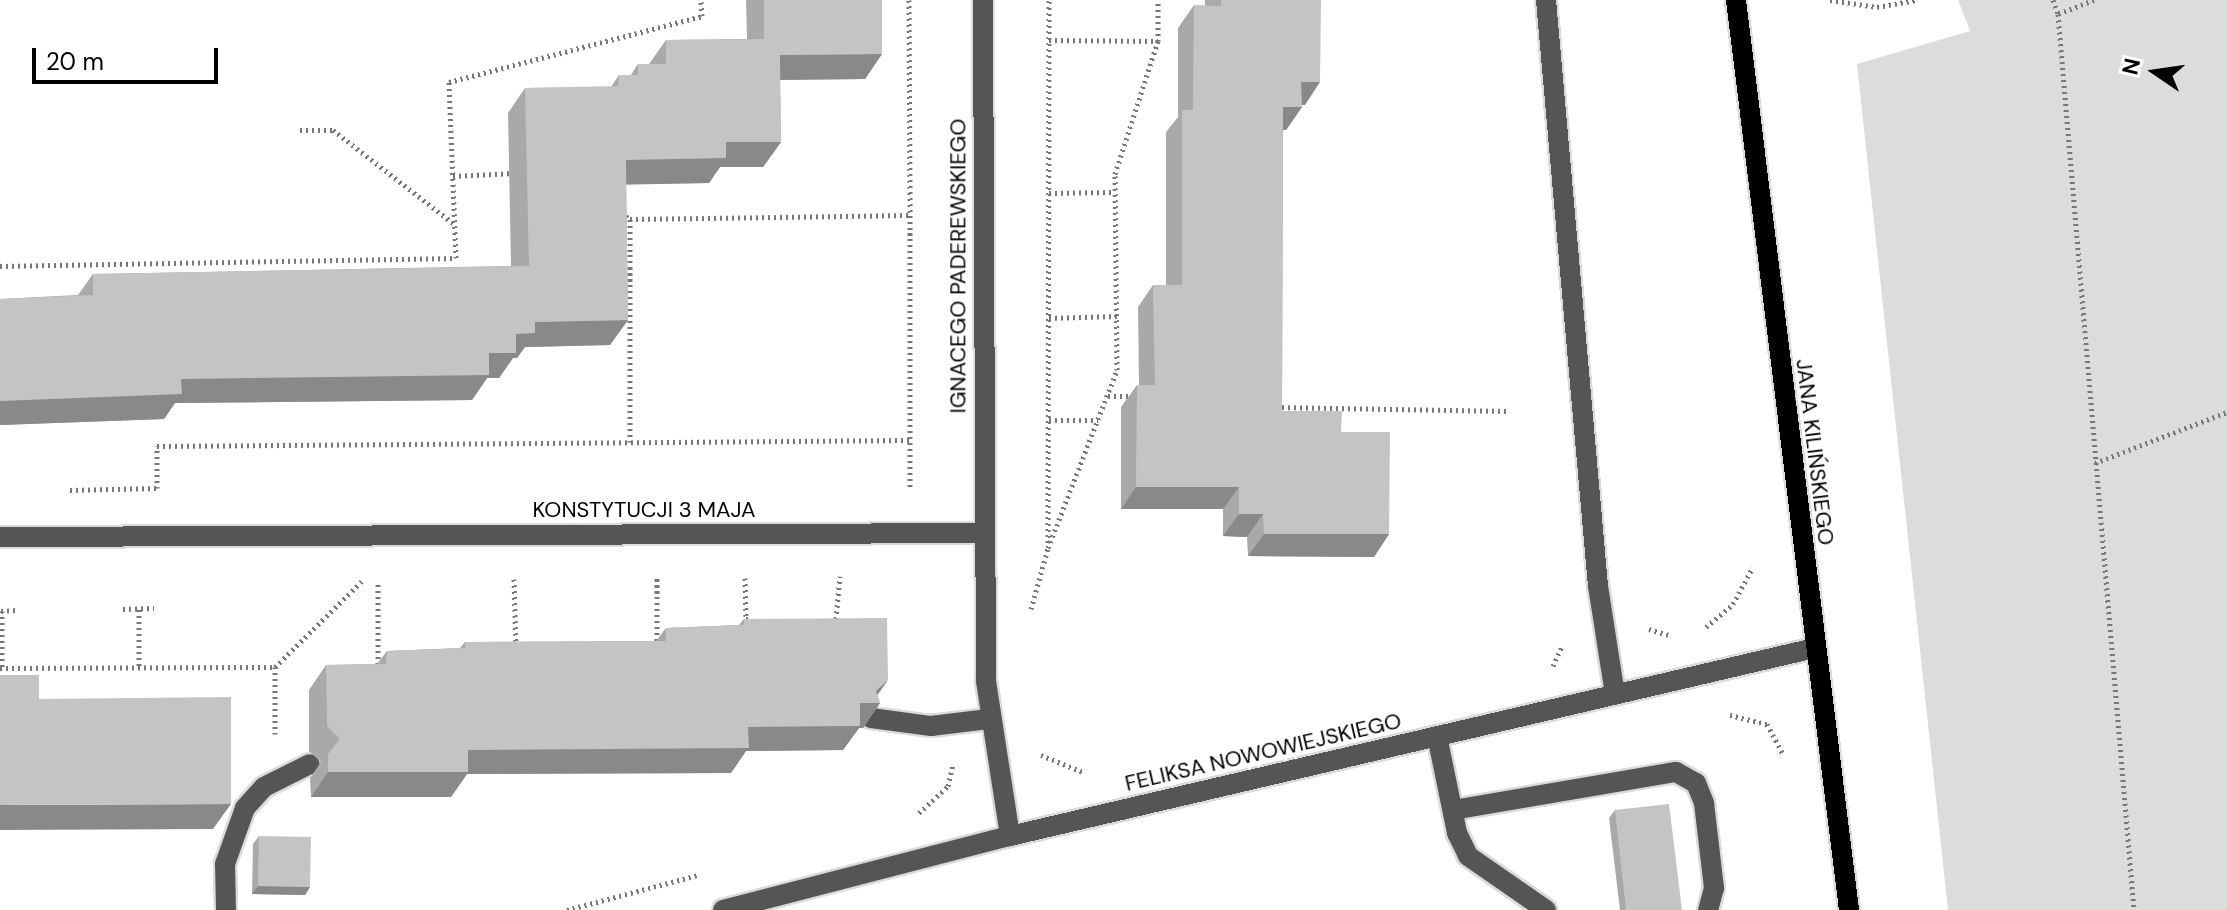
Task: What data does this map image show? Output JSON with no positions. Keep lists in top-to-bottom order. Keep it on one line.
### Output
{"streets":{"main road":["JANA KILIŃSKIEGO"],"street":["IGNACEGO PADEREWSKIEGO","KONSTYTUCJI 3 MAJA","FELIKSA NOWOWIEJSKIEGO"]},"crossings":[["IGNACEGO PADEREWSKIEGO","KONSTYTUCJI 3 MAJA"],["JANA KILIŃSKIEGO","FELIKSA NOWOWIEJSKIEGO"]],"scale_bar":"20 m","north":"left"}
